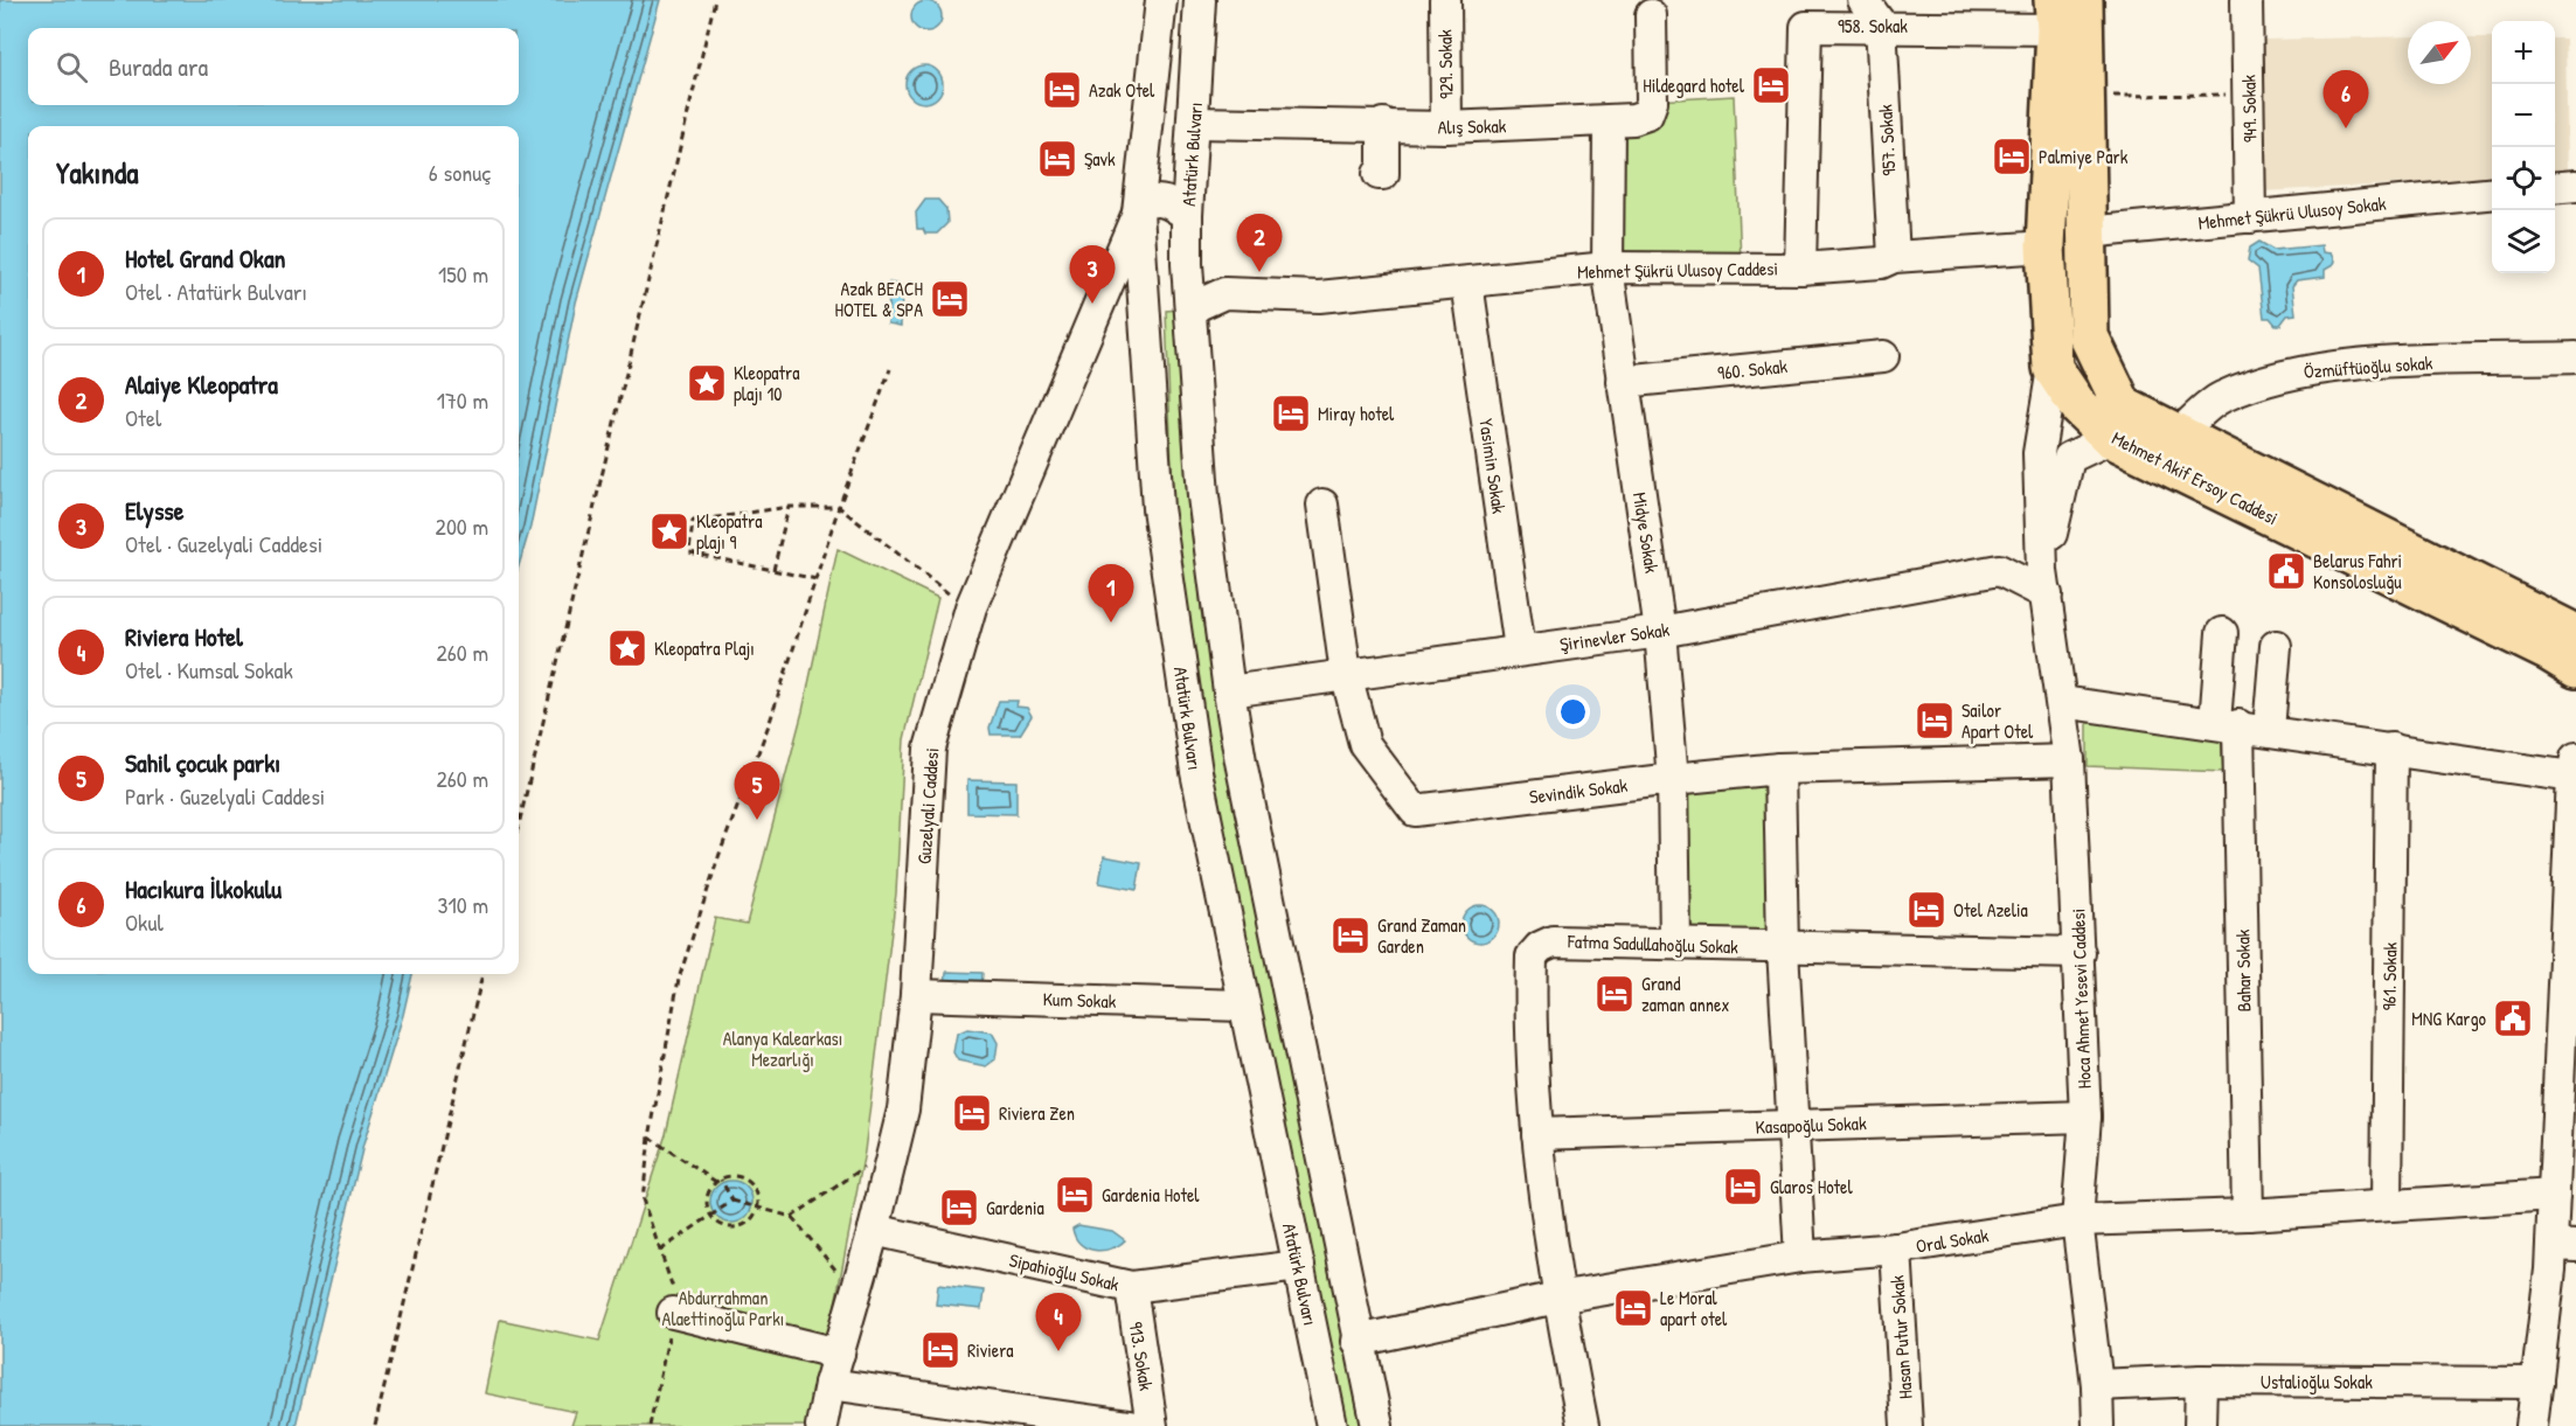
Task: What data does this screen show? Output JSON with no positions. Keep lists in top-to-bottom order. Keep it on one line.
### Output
{"streets":{"main road":["Mehmet Akif Ersoy Caddesi"],"street":["958. Sokak","929. Sokak","949. Sokak","Alış Sokak","957. Sokak","Atatürk Bulvarı","Mehmet Şükrü Ulusoy Sokak","Mehmet Şükrü Ulusoy Caddesi","Özmüftüoğlu sokak","960. Sokak","Yasimin Sokak","Midye Sokak","Şirinevler Sokak","Sevindik Sokak","Guzelyali Caddesi","Fatma Sadullahoğlu Sokak","Bahar Sokak","961. Sokak","Hoca Ahmet Yesevi Caddesi","Kum Sokak","Kasapoğlu Sokak","Oral Sokak","Sipahioğlu Sokak","Hasan Putur Sokak","913. Sokak","Ustalioğlu Sokak"]},"crossings":[["958. Sokak","957. Sokak"],["958. Sokak","Mehmet Şükrü Ulusoy Caddesi"],["929. Sokak","Alış Sokak"],["949. Sokak","Mehmet Şükrü Ulusoy Sokak"],["Alış Sokak","Atatürk Bulvarı"],["Alış Sokak","Midye Sokak"],["957. Sokak","Mehmet Şükrü Ulusoy Caddesi"],["Atatürk Bulvarı","Mehmet Şükrü Ulusoy Caddesi"],["Atatürk Bulvarı","Şirinevler Sokak"],["Atatürk Bulvarı","Guzelyali Caddesi"],["Atatürk Bulvarı","Kum Sokak"],["Atatürk Bulvarı","Oral Sokak"],["Atatürk Bulvarı","Sipahioğlu Sokak"],["Mehmet Şükrü Ulusoy Sokak","Mehmet Akif Ersoy Caddesi"],["Mehmet Şükrü Ulusoy Caddesi","Yasimin Sokak"],["Mehmet Şükrü Ulusoy Caddesi","Midye Sokak"],["Özmüftüoğlu sokak","Mehmet Akif Ersoy Caddesi"],["960. Sokak","Midye Sokak"],["Yasimin Sokak","Şirinevler Sokak"],["Mehmet Akif Ersoy Caddesi","Hoca Ahmet Yesevi Caddesi"],["Midye Sokak","Şirinevler Sokak"],["Midye Sokak","Sevindik Sokak"],["Midye Sokak","Fatma Sadullahoğlu Sokak"],["Şirinevler Sokak","Sevindik Sokak"],["Şirinevler Sokak","Hoca Ahmet Yesevi Caddesi"],["Sevindik Sokak","Hoca Ahmet Yesevi Caddesi"],["Guzelyali Caddesi","Kum Sokak"],["Guzelyali Caddesi","Sipahioğlu Sokak"],["Fatma Sadullahoğlu Sokak","Hoca Ahmet Yesevi Caddesi"],["Fatma Sadullahoğlu Sokak","Kasapoğlu Sokak"],["Fatma Sadullahoğlu Sokak","Oral Sokak"],["Bahar Sokak","Oral Sokak"],["961. Sokak","Oral Sokak"],["Hoca Ahmet Yesevi Caddesi","Kasapoğlu Sokak"],["Hoca Ahmet Yesevi Caddesi","Oral Sokak"],["Hoca Ahmet Yesevi Caddesi","Ustalioğlu Sokak"],["Oral Sokak","Hasan Putur Sokak"],["Sipahioğlu Sokak","913. Sokak"]],"parks":["Alanya Kalearkası Mezarlığı","Abdurrahman Alaettinoğlu Parkı"],"places":{"hotel":["Hildegard hotel","Azak Otel","Palmiye Park","Şavk","Azak BEACH HOTEL & SPA","Miray hotel","Sailor Apart Otel","Otel Azelia","Grand Zaman Garden","Grand zaman annex","Riviera Zen","Glaros Hotel","Gardenia Hotel","Gardenia","Le Moral apart otel","Riviera"],"place":["Kleopatra plajı 10","Kleopatra plajı 9","Kleopatra Plajı"],"public building":["Belarus Fahri Konsolosluğu","MNG Kargo"]},"north":"top right","page":{"map_buttons":["+","−"],"search":"Burada ara","pins":["6","2","3","1","5","4"],"heading":["Yakında","6 sonuç"],"list":[{"mark":"1","name":"Hotel Grand Okan","note":"Otel · Atatürk Bulvarı","value":"150 m"},{"mark":"2","name":"Alaiye Kleopatra","note":"Otel","value":"170 m"},{"mark":"3","name":"Elysse","note":"Otel · Guzelyali Caddesi","value":"200 m"},{"mark":"4","name":"Riviera Hotel","note":"Otel · Kumsal Sokak","value":"260 m"},{"mark":"5","name":"Sahil çocuk parkı","note":"Park · Guzelyali Caddesi","value":"260 m"},{"mark":"6","name":"Hacıkura İlkokulu","note":"Okul","value":"310 m"}]}}
